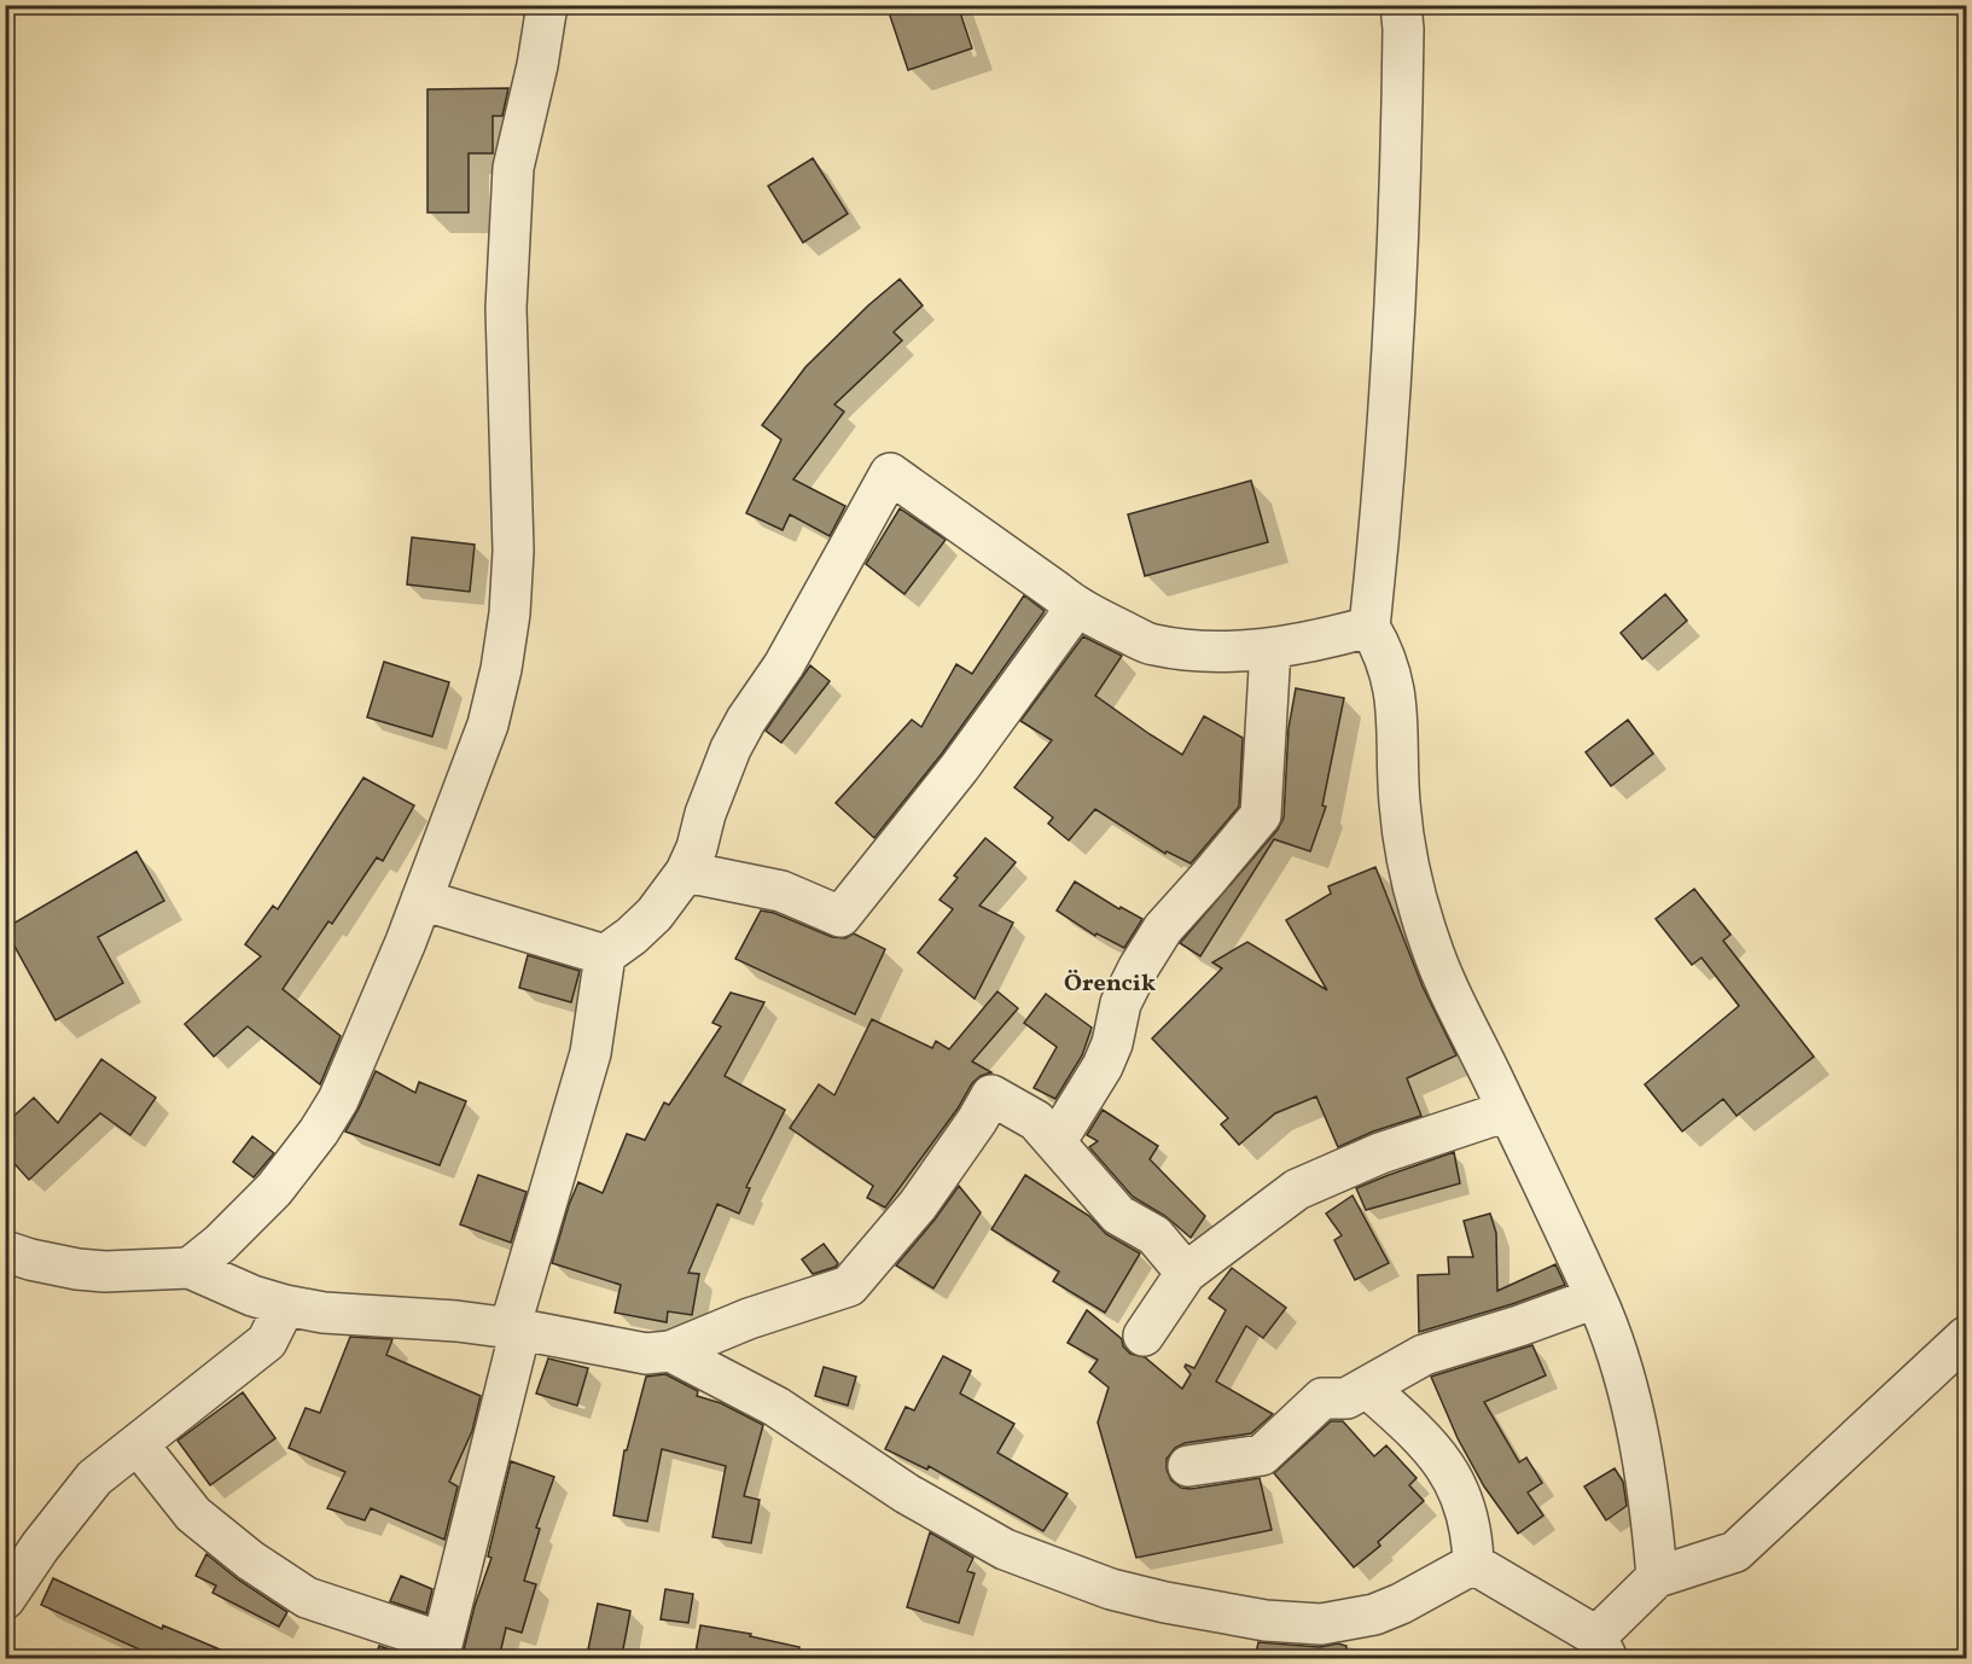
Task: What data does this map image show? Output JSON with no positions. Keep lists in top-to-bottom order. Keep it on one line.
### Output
{"districts":["Örencik"]}
